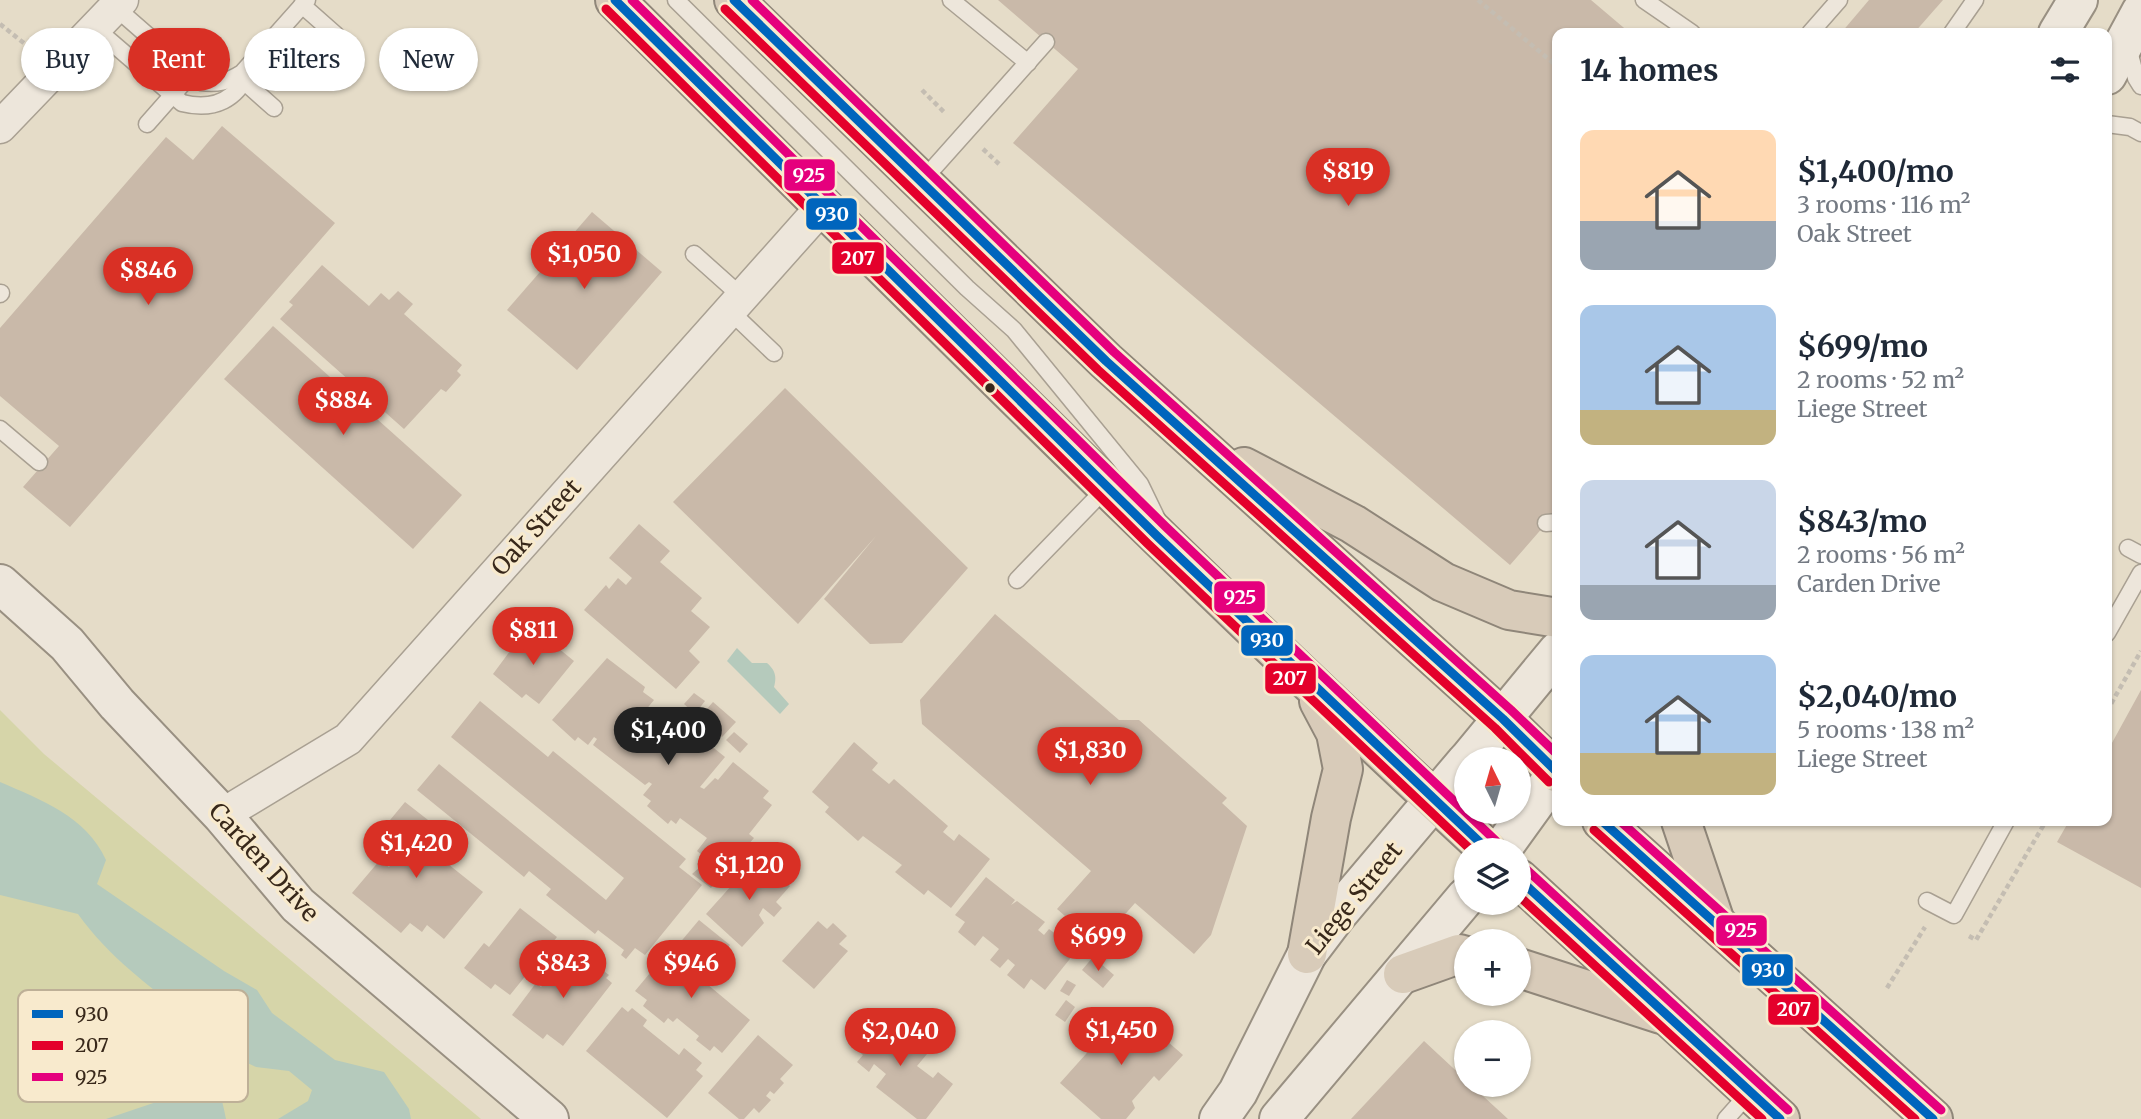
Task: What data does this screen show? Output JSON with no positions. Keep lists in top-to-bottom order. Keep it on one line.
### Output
{"streets":{"street":["Oak Street","Carden Drive","Liege Street"]},"crossings":[["Oak Street","Carden Drive"]],"lines":["transit line 930","transit line 925","transit line 207"],"legend":["930","207","925"],"north":"top","page":{"chip":["Buy","Rent","Filters","New"],"heading":"14 homes","list":[{"name":"$1,400/mo","note":"3 rooms · 116 m² · Oak Street"},{"name":"$699/mo","note":"2 rooms · 52 m² · Liege Street"},{"name":"$843/mo","note":"2 rooms · 56 m² · Carden Drive"},{"name":"$2,040/mo","note":"5 rooms · 138 m² · Liege Street"}],"price":["$819","$1,050","$846","$884","$811","$1,400","$1,830","$1,420","$1,120","$699","$843","$946","$1,450","$2,040"],"map_buttons":["+","−"]}}
